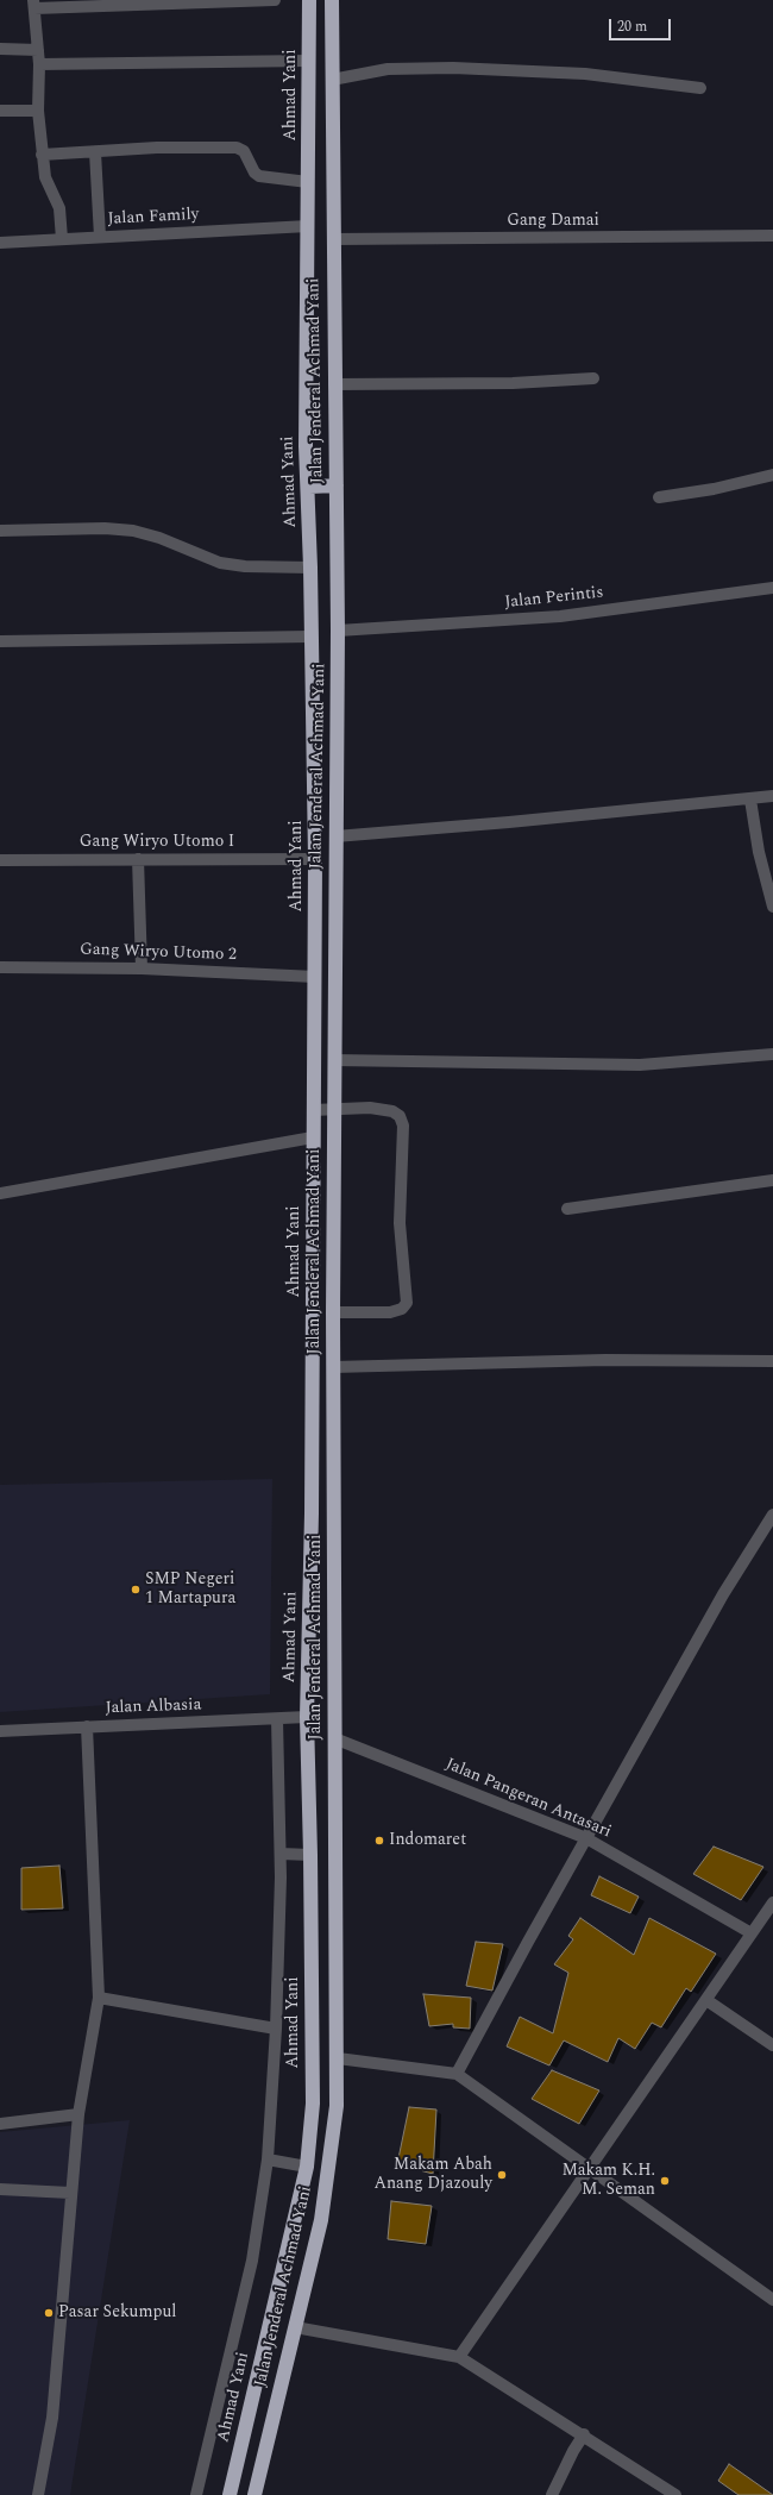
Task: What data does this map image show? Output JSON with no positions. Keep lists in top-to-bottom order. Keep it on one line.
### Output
{"streets":{"highway":["Ahmad Yani","Jalan Jenderal Achmad Yani"],"street":["Jalan Family","Gang Damai","Jalan Perintis","Gang Wiryo Utomo I","Gang Wiryo Utomo 2","Jalan Albasia","Jalan Pangeran Antasari"]},"crossings":[["Ahmad Yani","Jalan Family"],["Ahmad Yani","Gang Wiryo Utomo I"],["Ahmad Yani","Gang Wiryo Utomo 2"],["Ahmad Yani","Jalan Albasia"],["Gang Damai","Jalan Jenderal Achmad Yani"],["Jalan Jenderal Achmad Yani","Jalan Perintis"],["Jalan Jenderal Achmad Yani","Jalan Pangeran Antasari"]],"places":["SMP Negeri 1 Martapura","Indomaret","Makam Abah Anang Djazouly","Makam K.H. M. Seman","Pasar Sekumpul"],"scale_bar":"20 m"}
